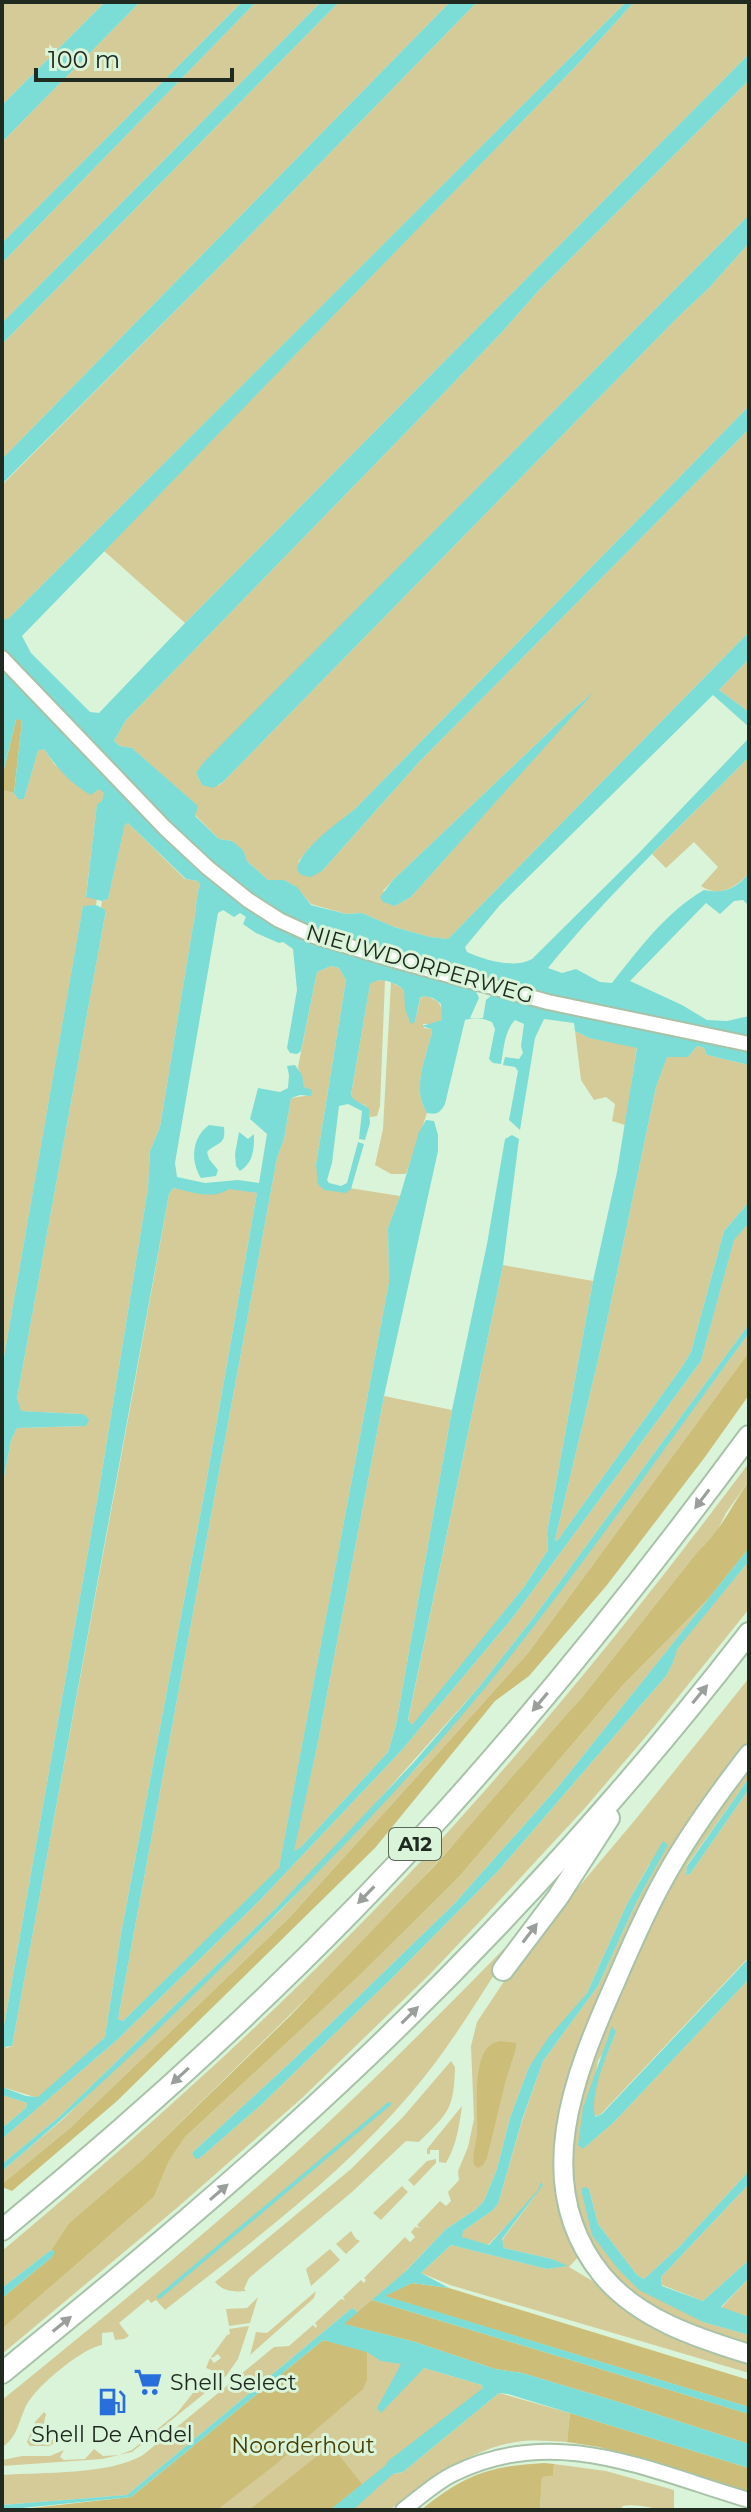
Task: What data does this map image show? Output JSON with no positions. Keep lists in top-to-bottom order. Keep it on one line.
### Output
{"streets":{"highway":["A12"],"street":["NIEUWDORPERWEG"]},"parks":["Noorderhout"],"places":{"supermarket":["Shell Select"],"fuel station":["Shell De Andel"]},"scale_bar":"100 m"}
